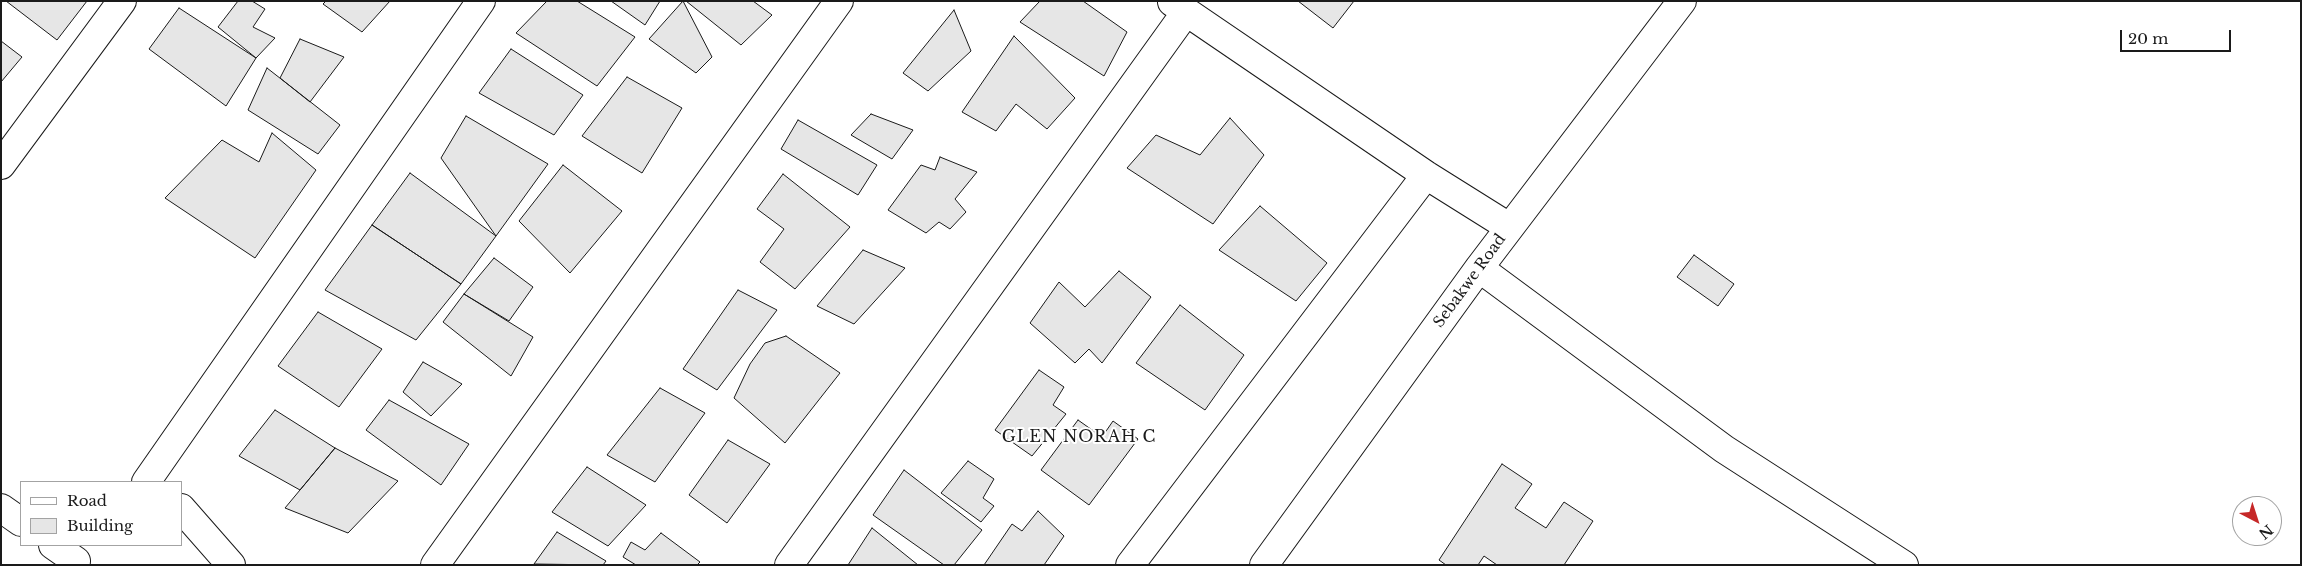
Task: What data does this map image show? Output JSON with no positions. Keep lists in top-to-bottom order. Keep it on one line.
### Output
{"streets":{"street":["Sebakwe Road"]},"districts":["GLEN NORAH C"],"legend":["Road","Building"],"scale_bar":"20 m","north":"bottom right"}
